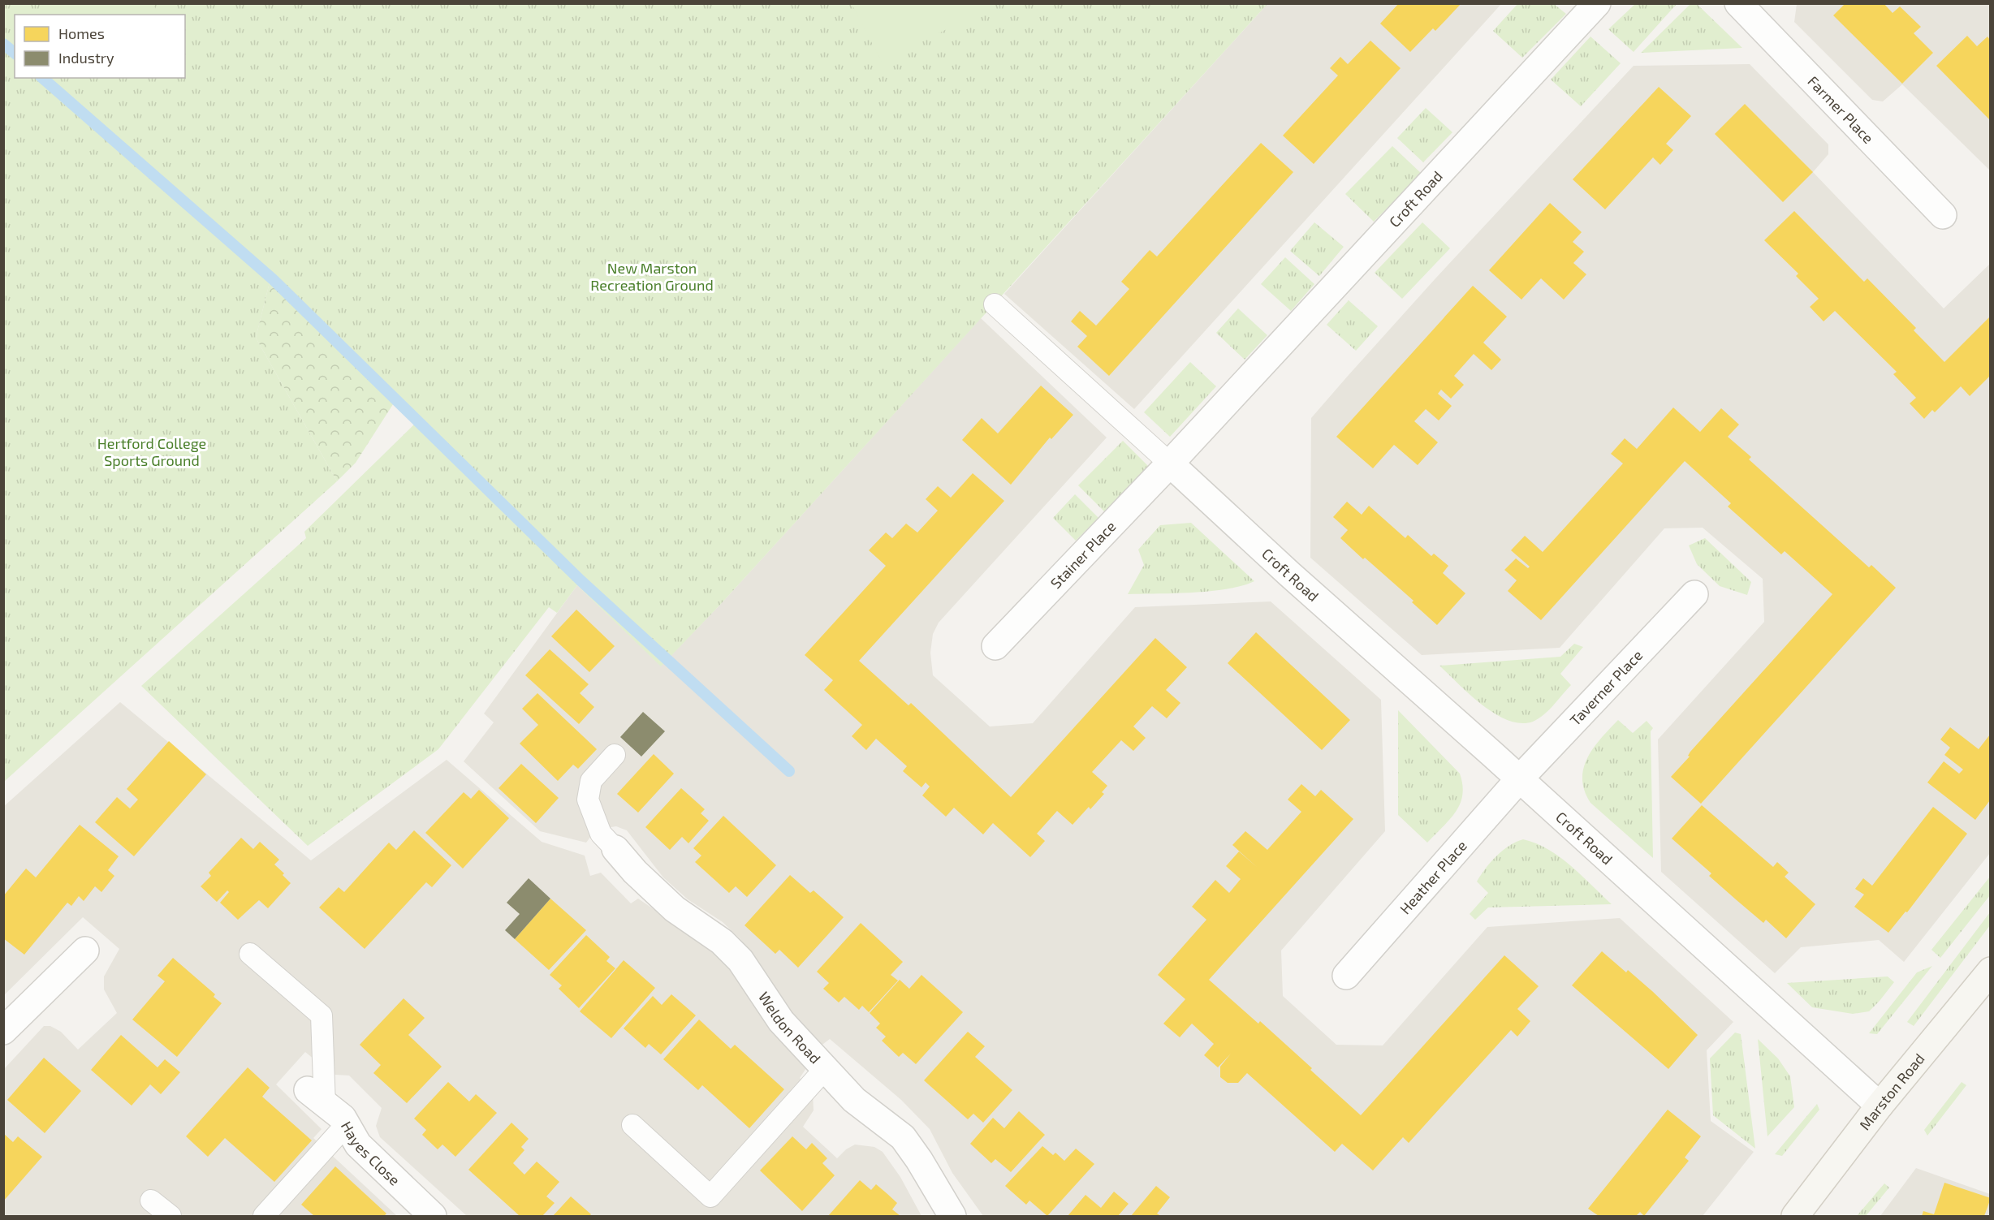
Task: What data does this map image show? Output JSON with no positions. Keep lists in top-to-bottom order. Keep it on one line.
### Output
{"streets":{"main road":["Marston Road"],"street":["Farmer Place","Croft Road","Stainer Place","Taverner Place","Heather Place","Weldon Road","Hayes Close"]},"crossings":[["Croft Road","Stainer Place"],["Croft Road","Taverner Place"],["Croft Road","Heather Place"],["Croft Road","Marston Road"],["Taverner Place","Heather Place"]],"parks":["New Marston Recreation Ground","Hertford College Sports Ground"],"legend":["Homes","Industry"]}
